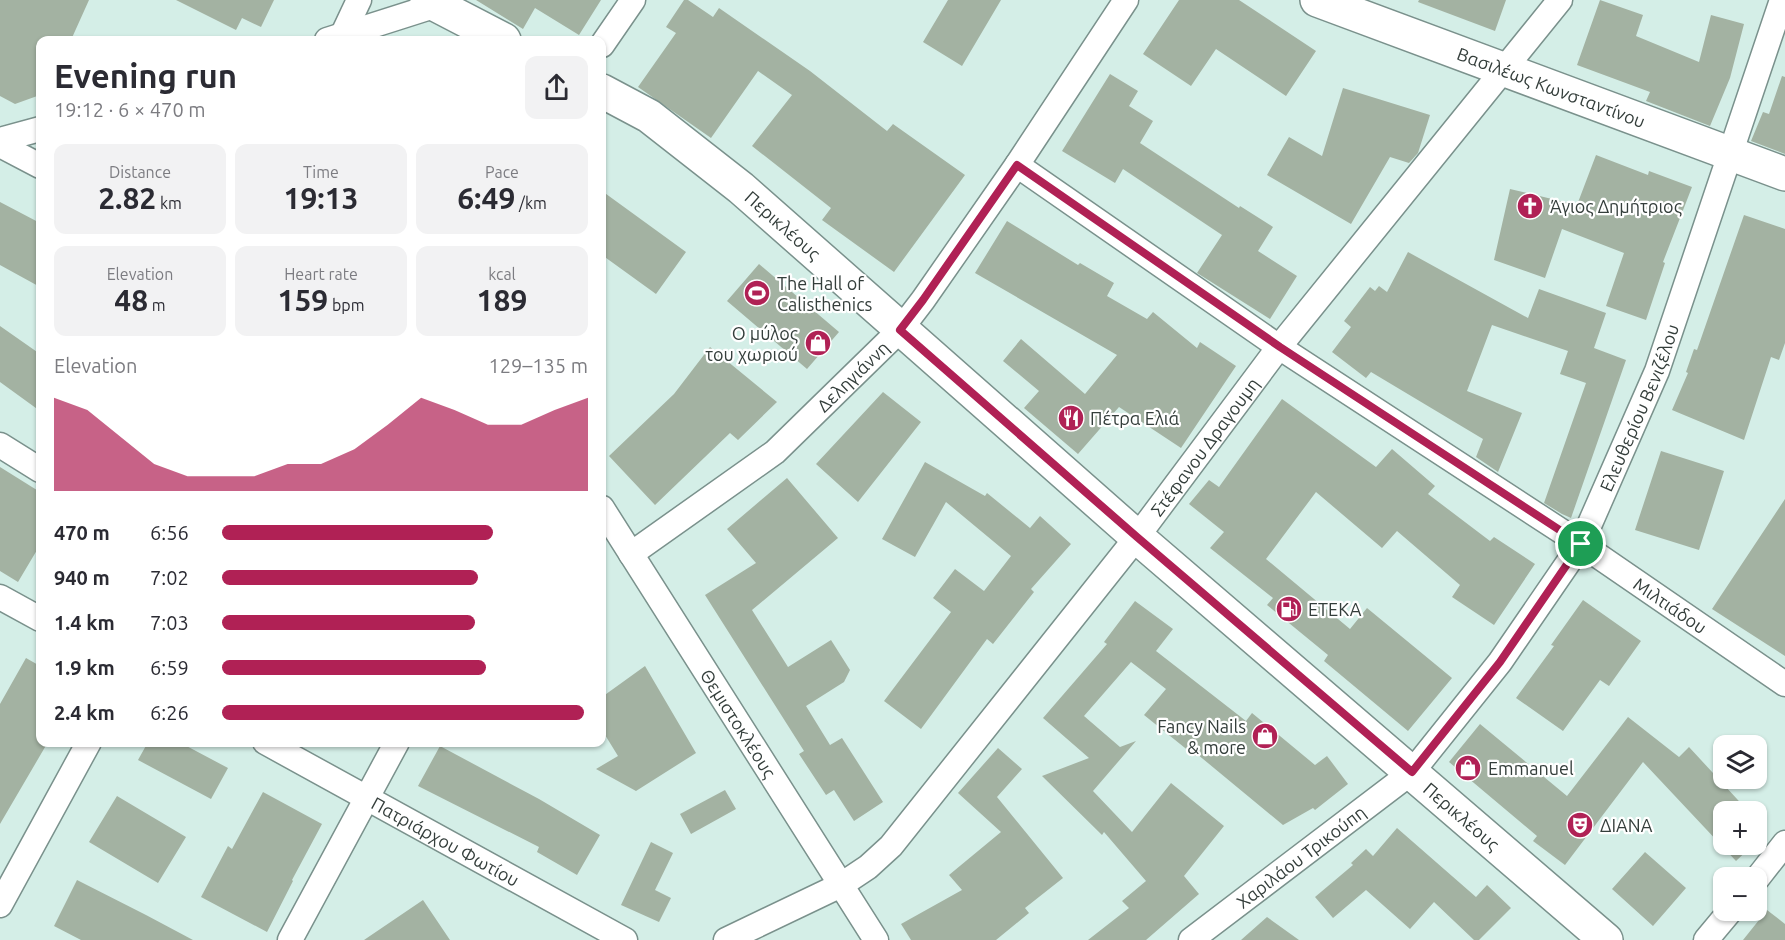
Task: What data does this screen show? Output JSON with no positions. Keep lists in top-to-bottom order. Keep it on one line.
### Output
{"streets":{"main road":["Βασιλέως Κωνσταντίνου","Περικλέους"],"street":["Δεληγιάννη","Ελευθερίου Βενιζέλου","Στέφανου Δραγουμη","Μιλτιάδου","Θεμιστοκλέους","Πατριάρχου Φωτίου","Χαριλάου Τρικούπη"]},"crossings":[["Βασιλέως Κωνσταντίνου","Ελευθερίου Βενιζέλου"],["Βασιλέως Κωνσταντίνου","Στέφανου Δραγουμη"],["Περικλέους","Δεληγιάννη"],["Περικλέους","Ελευθερίου Βενιζέλου"],["Περικλέους","Στέφανου Δραγουμη"],["Περικλέους","Χαριλάου Τρικούπη"],["Δεληγιάννη","Μιλτιάδου"],["Δεληγιάννη","Θεμιστοκλέους"],["Ελευθερίου Βενιζέλου","Μιλτιάδου"],["Ελευθερίου Βενιζέλου","Χαριλάου Τρικούπη"],["Στέφανου Δραγουμη","Μιλτιάδου"],["Στέφανου Δραγουμη","Θεμιστοκλέους"]],"places":{"church":["Άγιος Δημήτριος"],"sports":["The Hall of Calisthenics"],"shop":["Ο μύλος του χωριού","Fancy Nails & more","Emmanuel"],"restaurant":["Πέτρα Ελιά"],"fuel station":["ΕΤΕΚΑ"],"theatre":["ΔΙΑΝΑ"]},"page":{"heading":["Evening run","19:12 · 6 × 470 m"],"stats":[["Distance","2.82 km"],["Time","19:13"],["Pace","6:49 /km"],["Elevation","48 m"],["Heart rate","159 bpm"],["kcal","189"]],"chart":["Elevation","129–135 m"],"list":[{"name":"470 m","note":"6:56"},{"name":"940 m","note":"7:02"},{"name":"1.4 km","note":"7:03"},{"name":"1.9 km","note":"6:59"},{"name":"2.4 km","note":"6:26"}],"map_buttons":["+","−"]}}
